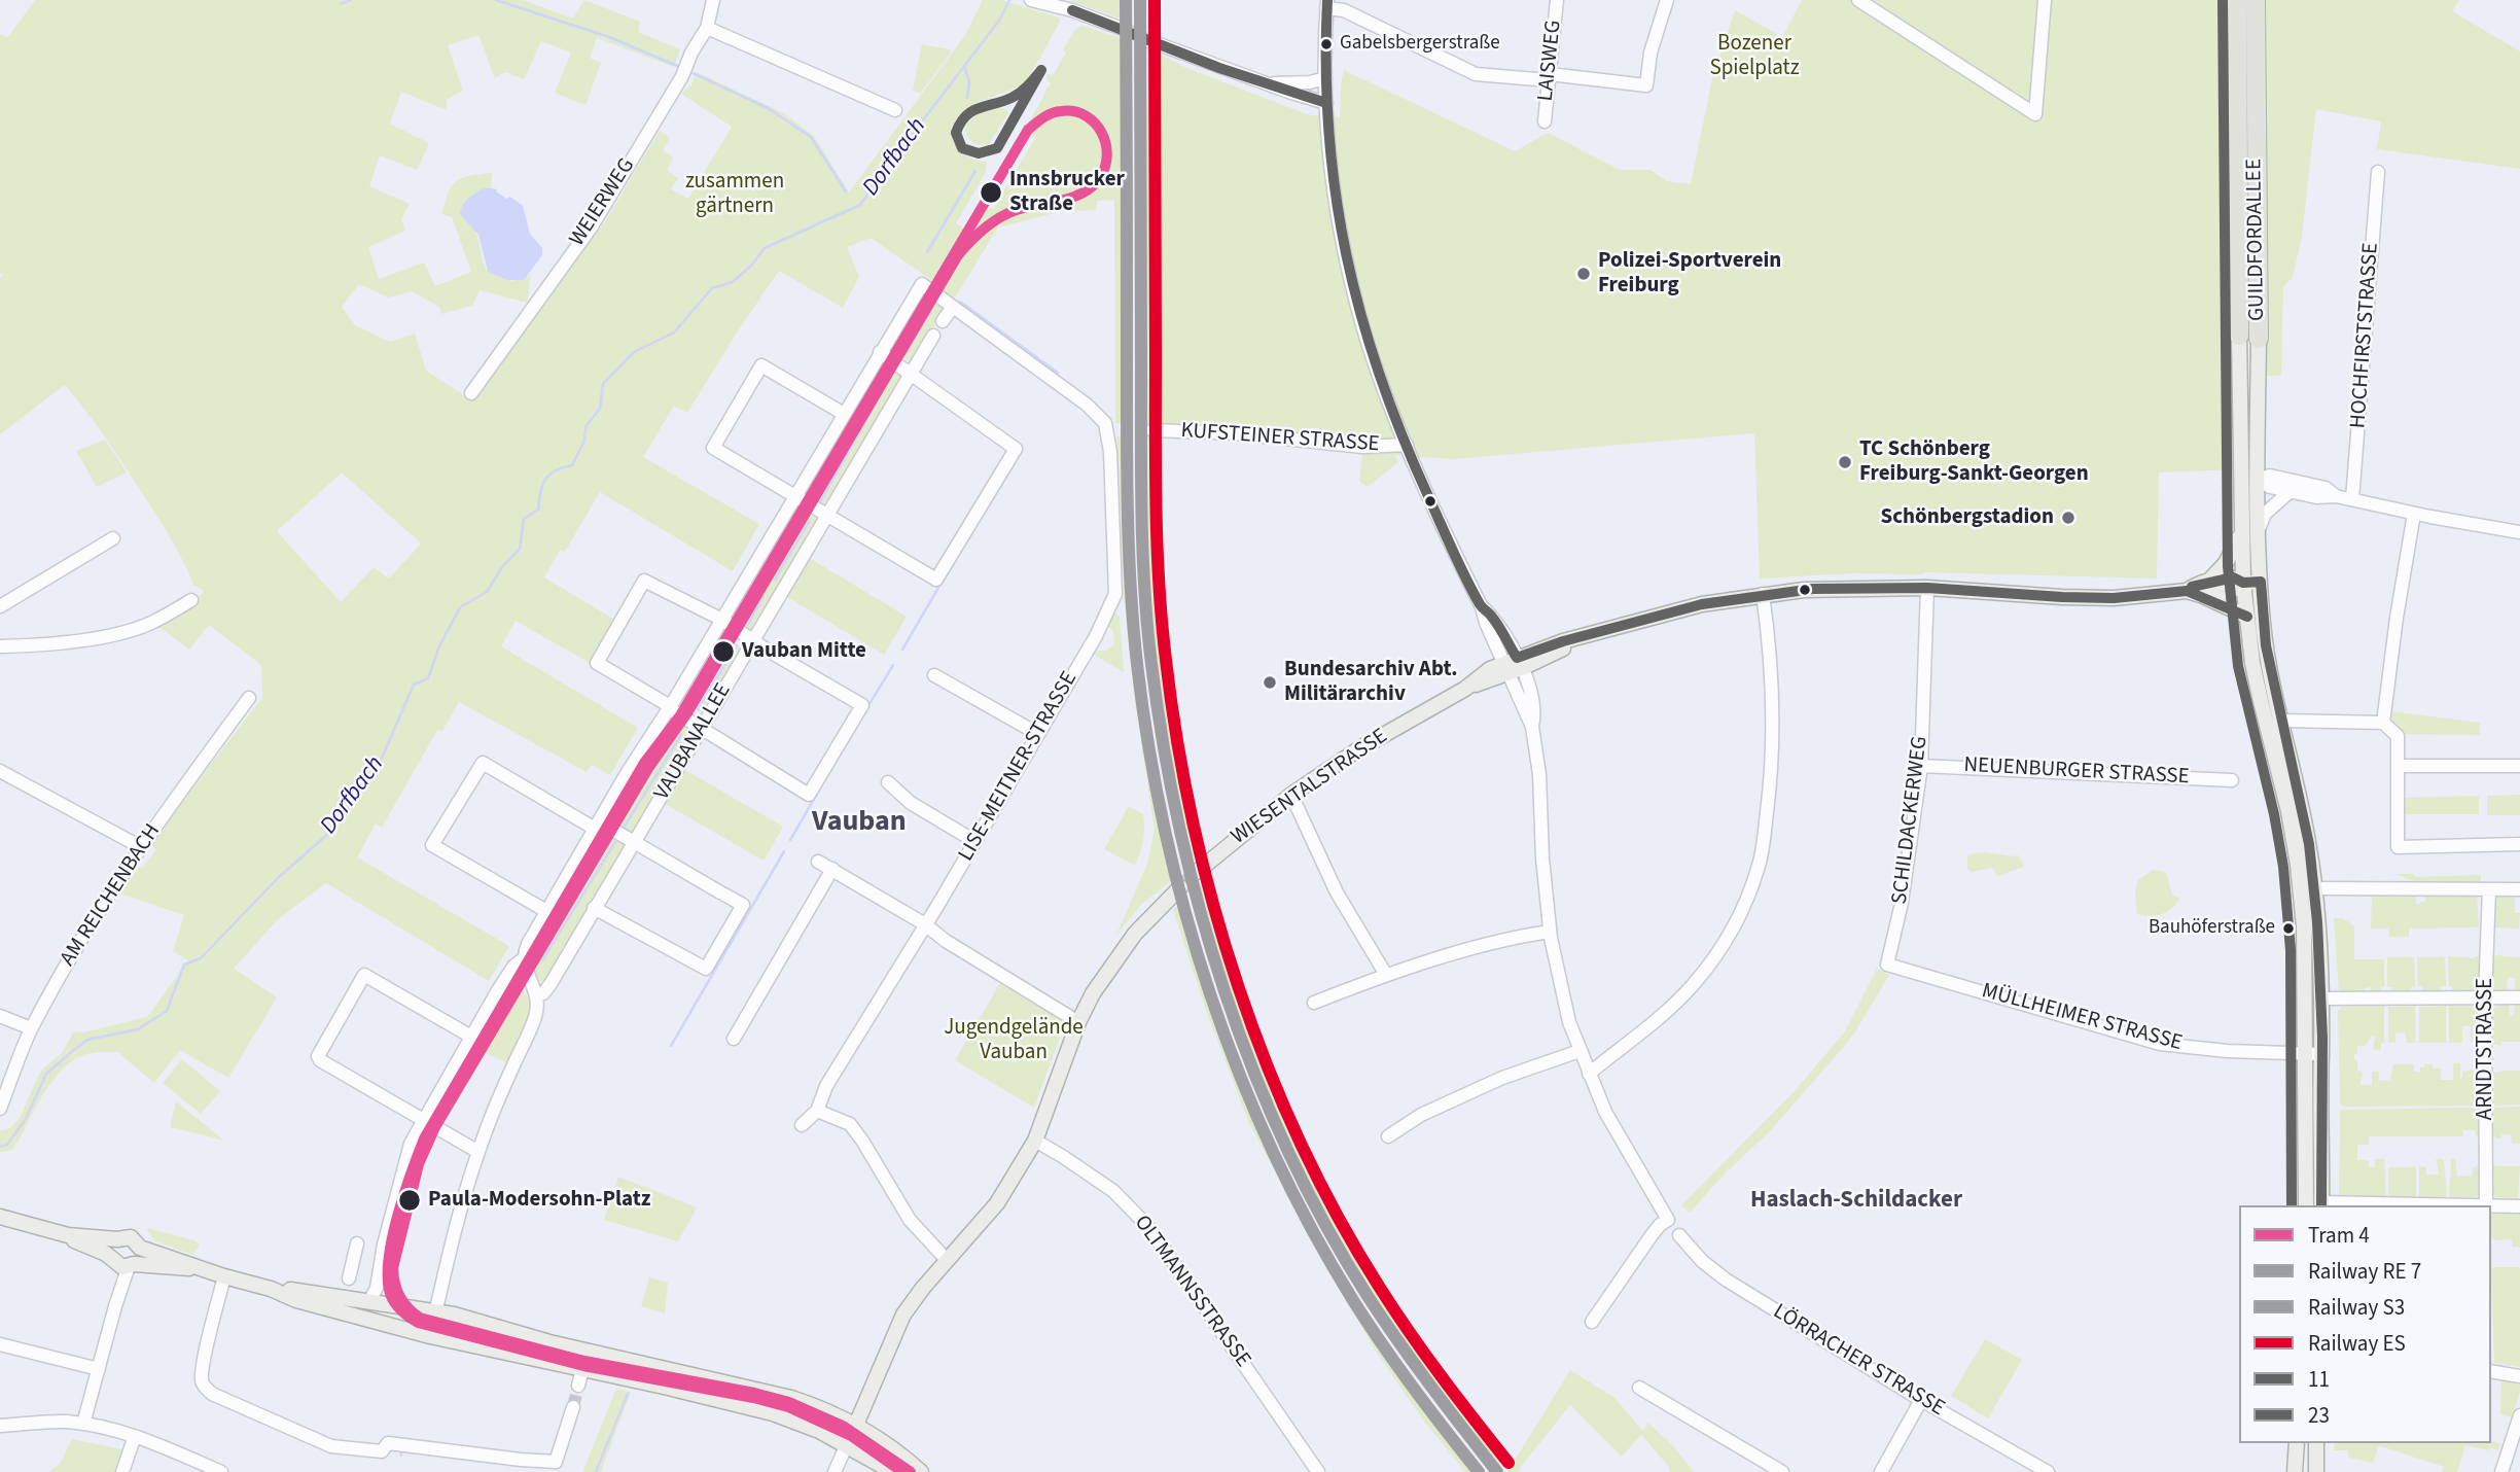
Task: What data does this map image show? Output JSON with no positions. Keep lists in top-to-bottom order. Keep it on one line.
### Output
{"streets":{"highway":["GUILDFORDALLEE"],"main road":["WIESENTALSTRASSE"],"street":["LAISWEG","WEIERWEG","HOCHFIRSTSTRASSE","KUFSTEINER STRASSE","VAUBANALLEE","LISE-MEITNER-STRASSE","NEUENBURGER STRASSE","SCHILDACKERWEG","AM REICHENBACH","MÜLLHEIMER STRASSE","ARNDTSTRASSE","OLTMANNSSTRASSE","LÖRRACHER STRASSE"]},"crossings":[["GUILDFORDALLEE","WIESENTALSTRASSE"],["GUILDFORDALLEE","MÜLLHEIMER STRASSE"],["VAUBANALLEE","LISE-MEITNER-STRASSE"],["NEUENBURGER STRASSE","SCHILDACKERWEG"],["WIESENTALSTRASSE","SCHILDACKERWEG"],["SCHILDACKERWEG","MÜLLHEIMER STRASSE"]],"districts":["Vauban","Haslach-Schildacker"],"water":["Dorfbach"],"parks":["Bozener Spielplatz","zusammen gärtnern","Jugendgelände Vauban"],"places":["Gabelsbergerstraße","Innsbrucker Straße","Polizei-Sportverein Freiburg","TC Schönberg Freiburg-Sankt-Georgen","Schönbergstadion","Vauban Mitte","Bundesarchiv Abt. Militärarchiv","Bauhöferstraße","Paula-Modersohn-Platz"],"lines":["rail line S3","rail line ES","transit line 11","transit line 23","tram line 4"],"legend":["Tram 4","Railway RE 7","Railway S3","Railway ES","11","23"]}
